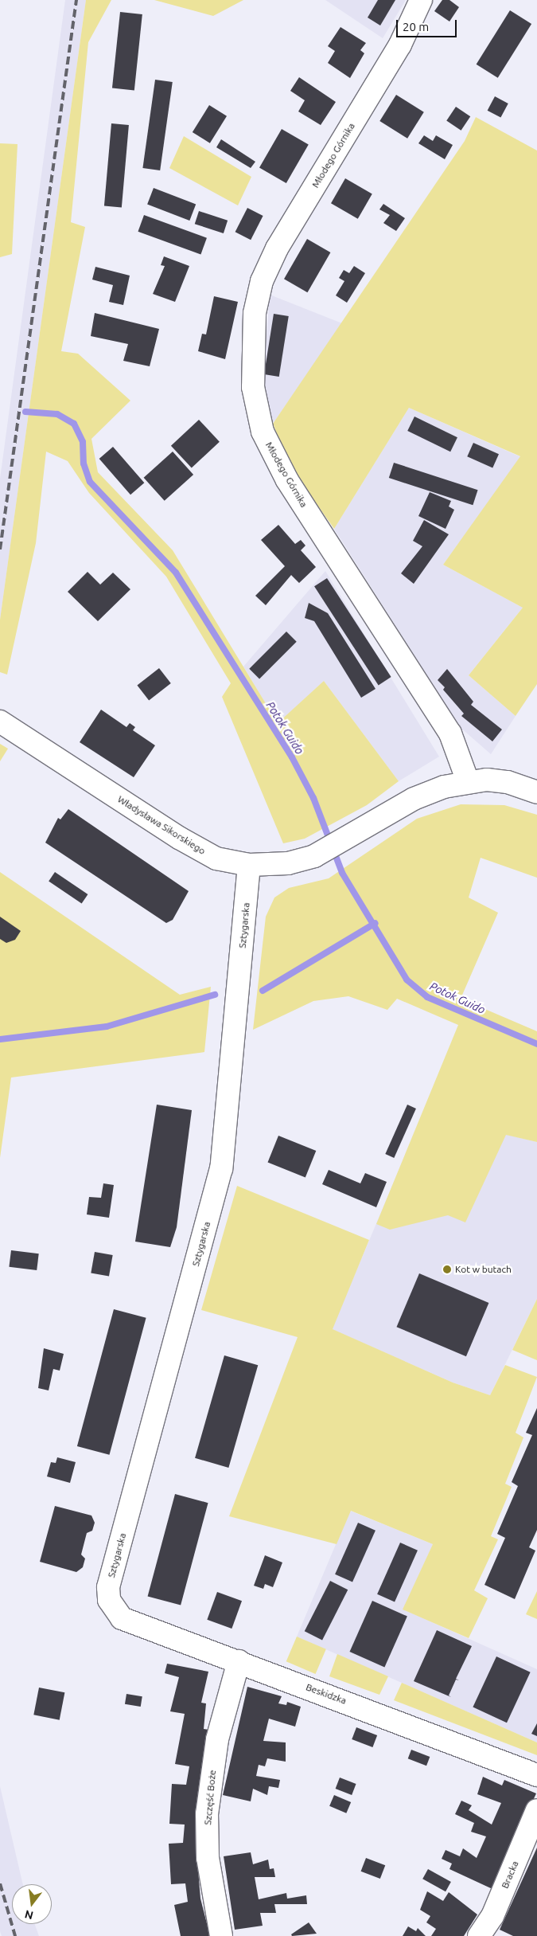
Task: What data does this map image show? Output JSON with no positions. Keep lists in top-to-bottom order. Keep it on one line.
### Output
{"streets":{"street":["Młodego Górnika","Władysława Sikorskiego","Sztygarska","Beskidzka","Szczęść Boże","Bracka"]},"crossings":[["Młodego Górnika","Władysława Sikorskiego"],["Władysława Sikorskiego","Sztygarska"],["Sztygarska","Beskidzka"],["Beskidzka","Szczęść Boże"]],"water":["Potok Guido"],"places":["Kot w butach"],"scale_bar":"20 m","north":"bottom"}
